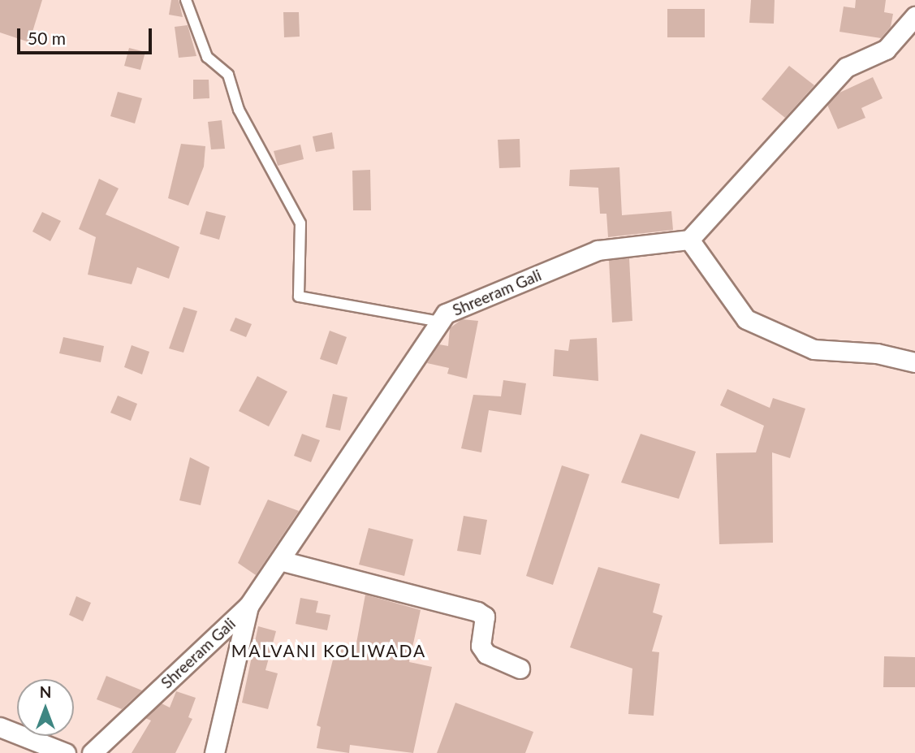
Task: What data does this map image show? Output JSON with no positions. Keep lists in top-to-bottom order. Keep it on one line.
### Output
{"streets":{"street":["Shreeram Gali"]},"districts":["MALVANI KOLIWADA"],"scale_bar":"50 m","north":"top"}
